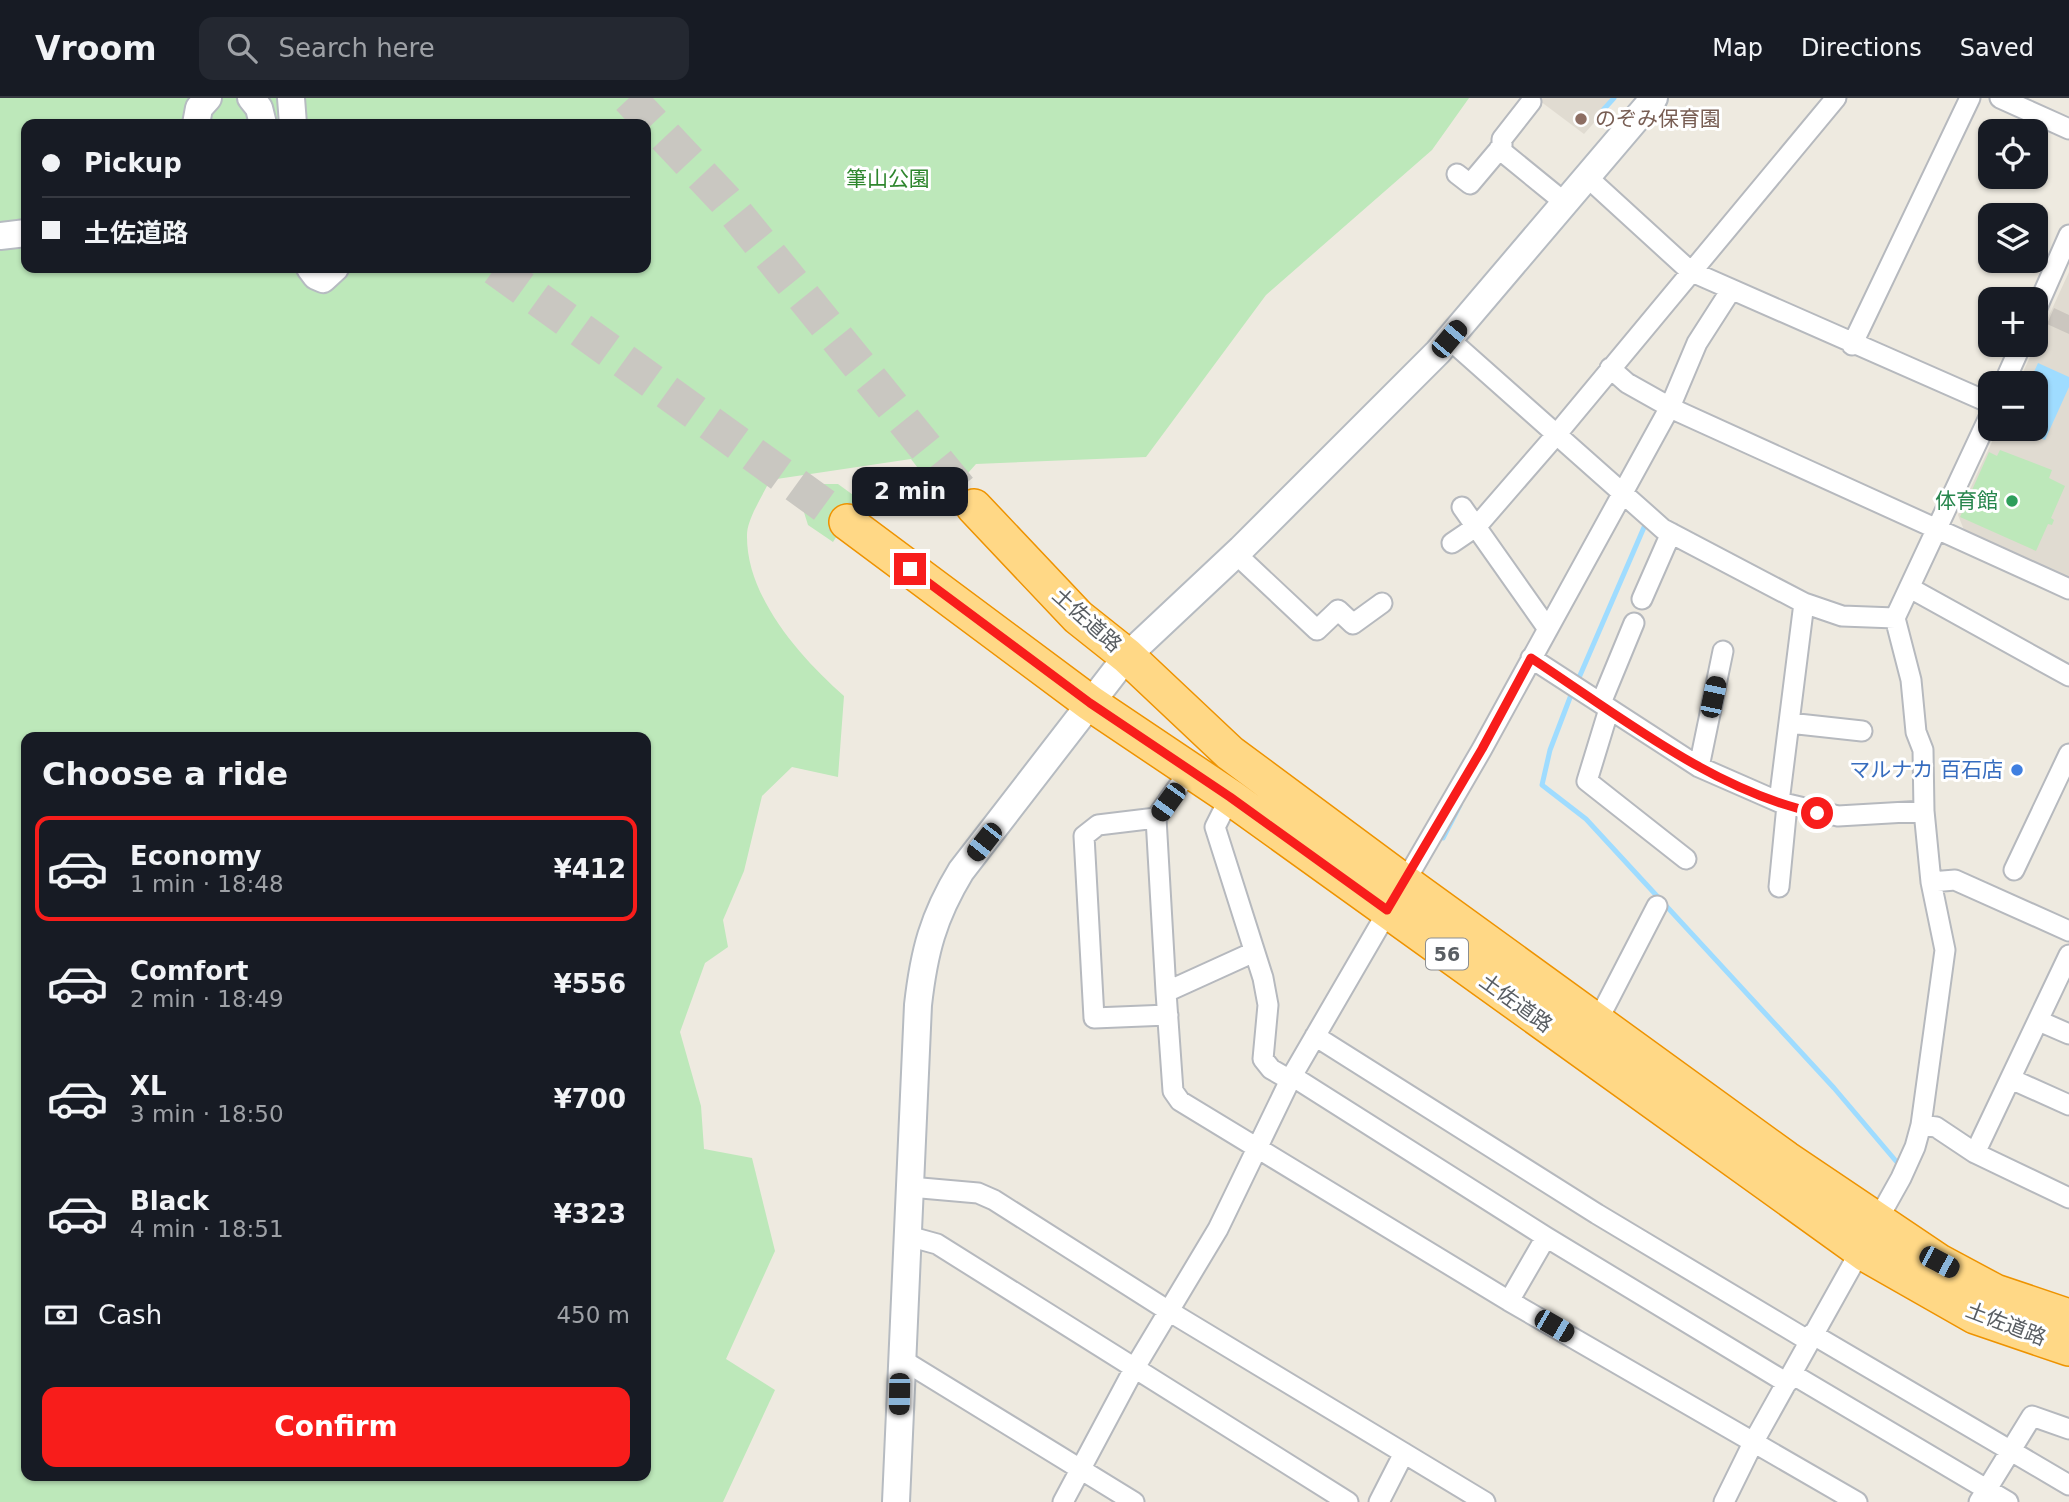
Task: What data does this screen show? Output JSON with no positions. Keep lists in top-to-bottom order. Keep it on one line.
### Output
{"streets":{"highway":["土佐道路","56"]},"parks":["筆山公園"],"places":["のぞみ保育園","体育館","マルナカ 百石店"],"page":{"header":"Vroom","search":"Search here","nav":["Map","Directions","Saved"],"map_buttons":["+","−"],"banner":["Pickup","土佐道路"],"bubble":"2 min","heading":"Choose a ride","list":[{"name":"Economy","note":"1 min · 18:48","value":"¥412"},{"name":"Comfort","note":"2 min · 18:49","value":"¥556"},{"name":"XL","note":"3 min · 18:50","value":"¥700"},{"name":"Black","note":"4 min · 18:51","value":"¥323"}],"pay":["Cash","450 m"],"buttons":"Confirm"}}
